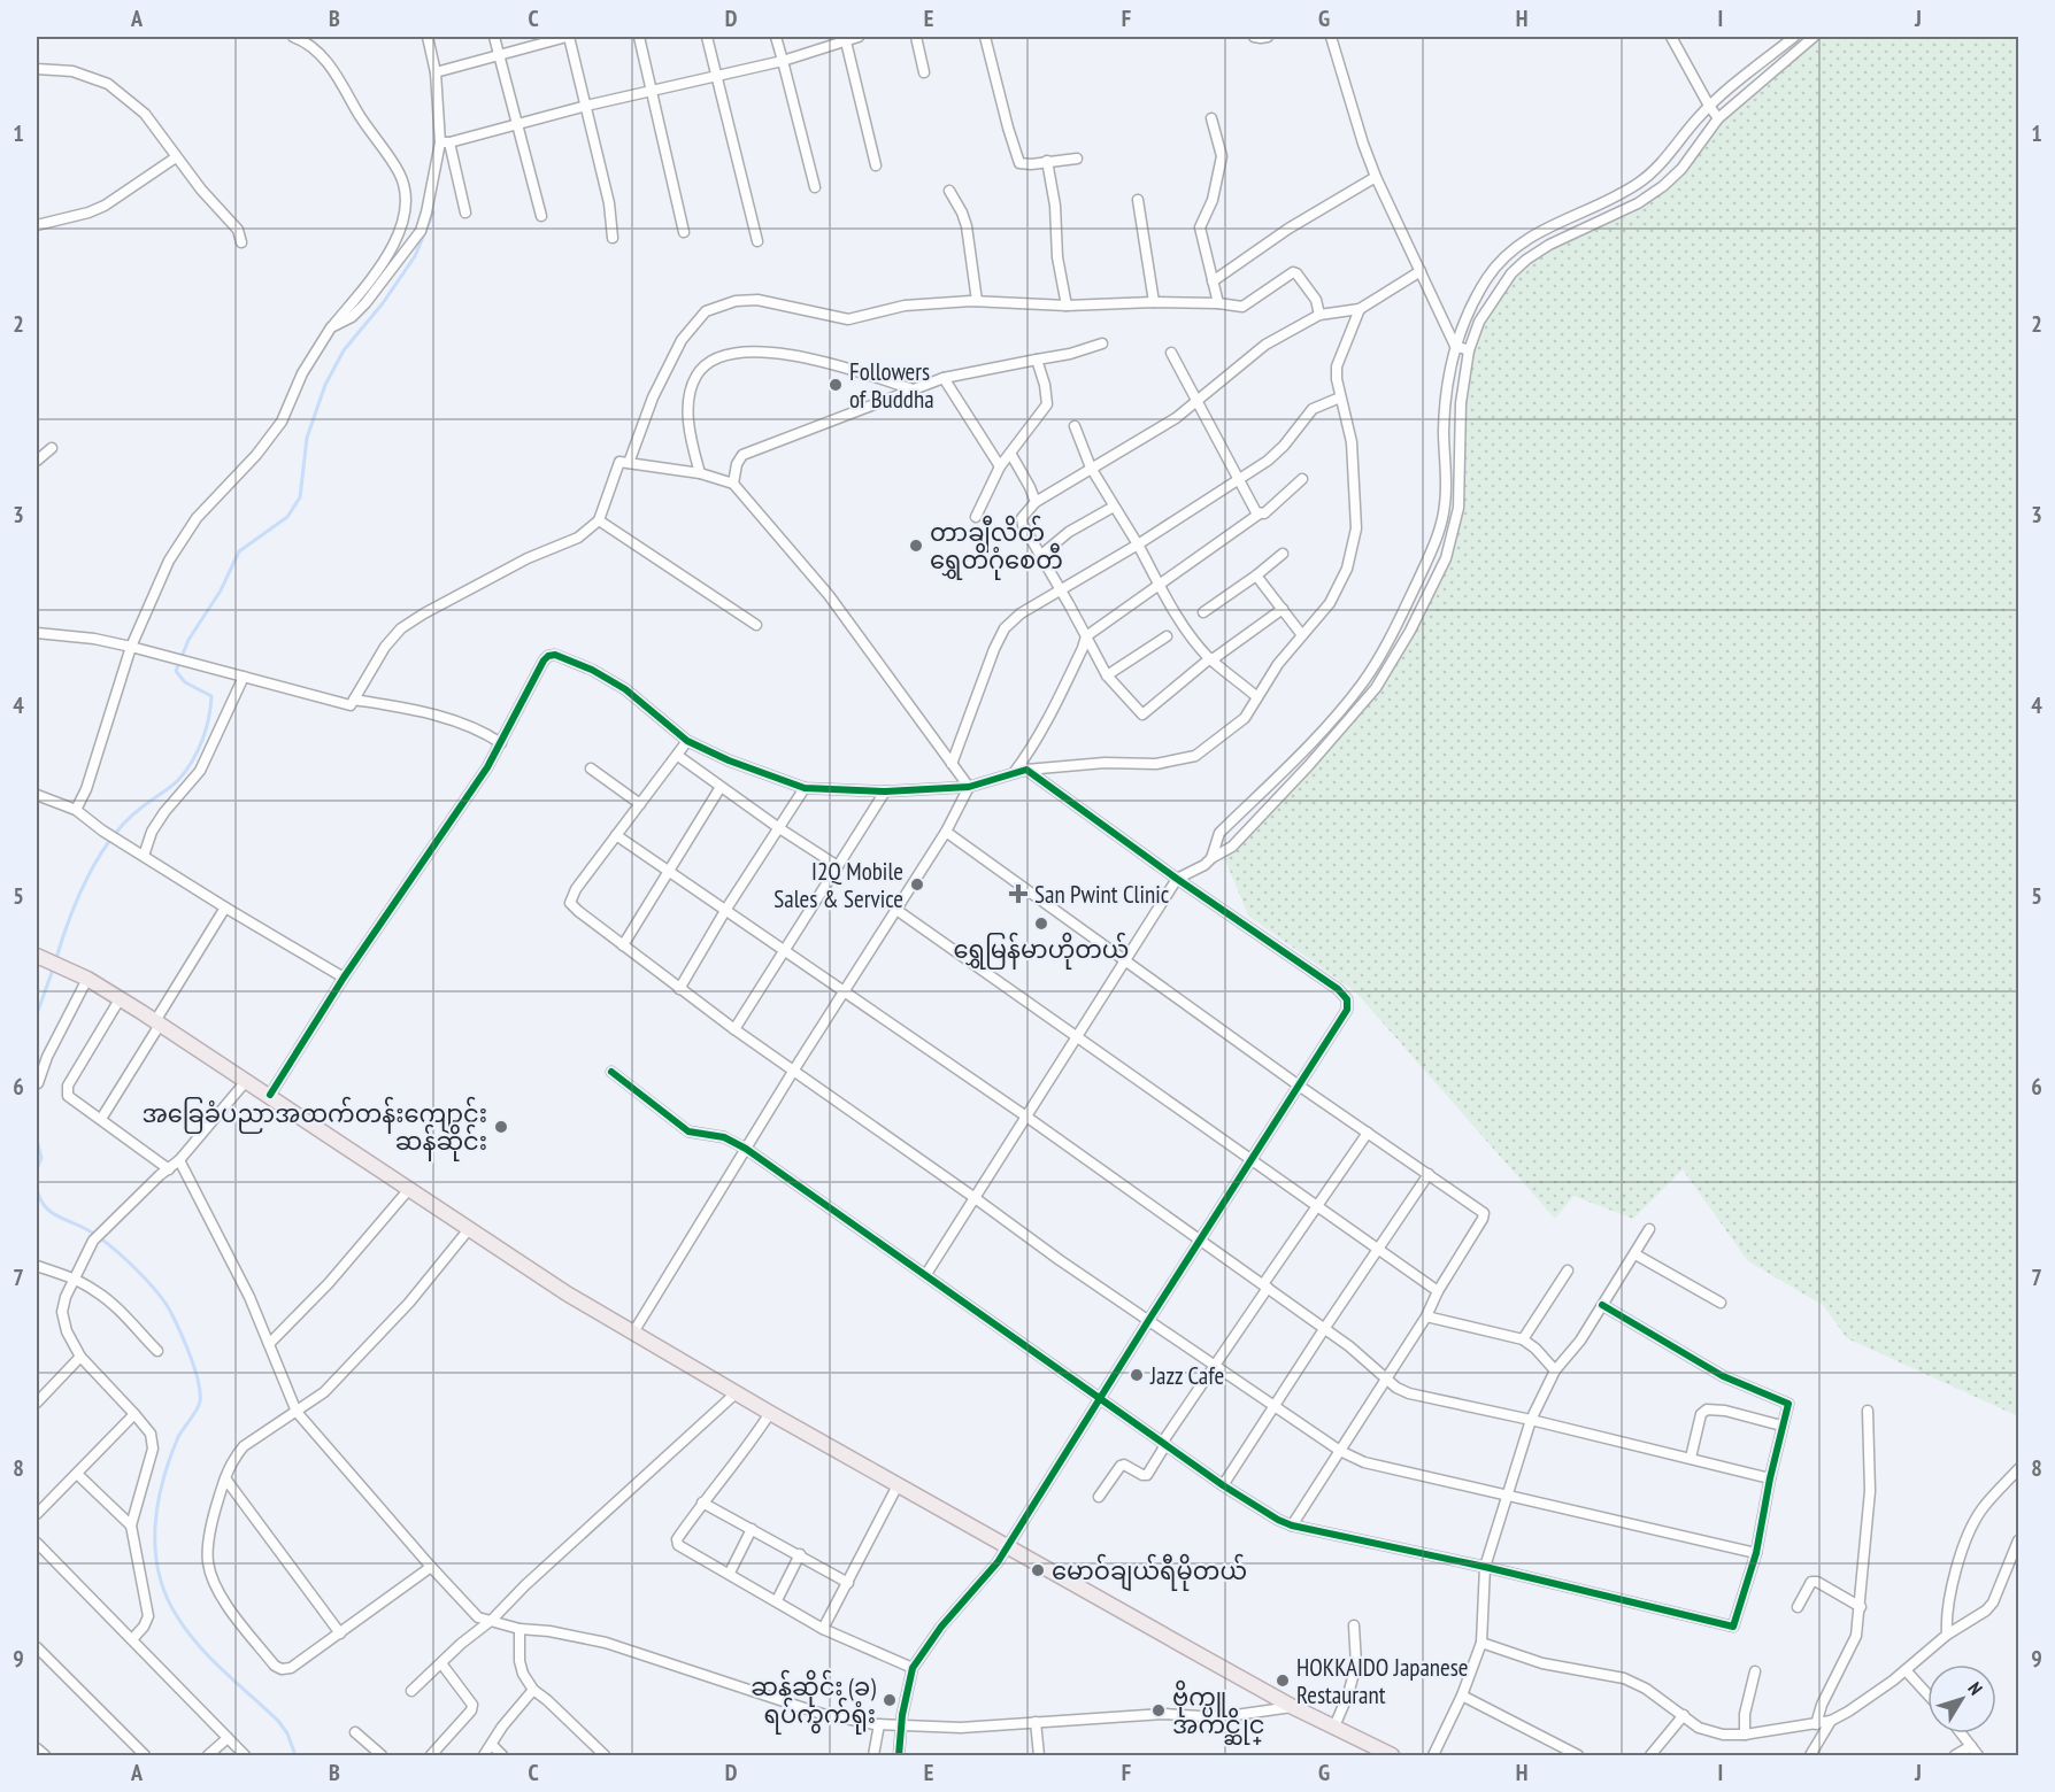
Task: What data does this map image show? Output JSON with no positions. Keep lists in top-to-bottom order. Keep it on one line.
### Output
{"places":{"other":["Followers of Buddha","တာချီလိတ် ရွှေတိဂုံစေတီ","I2Q Mobile Sales & Service","ရွှေမြန်မာဟိုတယ်","အခြေခံပညာအထက်တန်းကျောင်း ဆန်ဆိုင်း","Jazz Cafe","မောဝ်ချယ်ရီမိုတယ်","HOKKAIDO Japanese Restaurant","ဆန်ဆိုင်း (ခ) ရပ်ကွက်ရုံး","ဗိုက္ပူ အကင္ဆိုင္"],"health":["San Pwint Clinic"]},"north":"top right","grid":{"columns":["A","B","C","D","E","F","G","H","I","J"],"rows":["1","2","3","4","5","6","7","8","9"]}}
